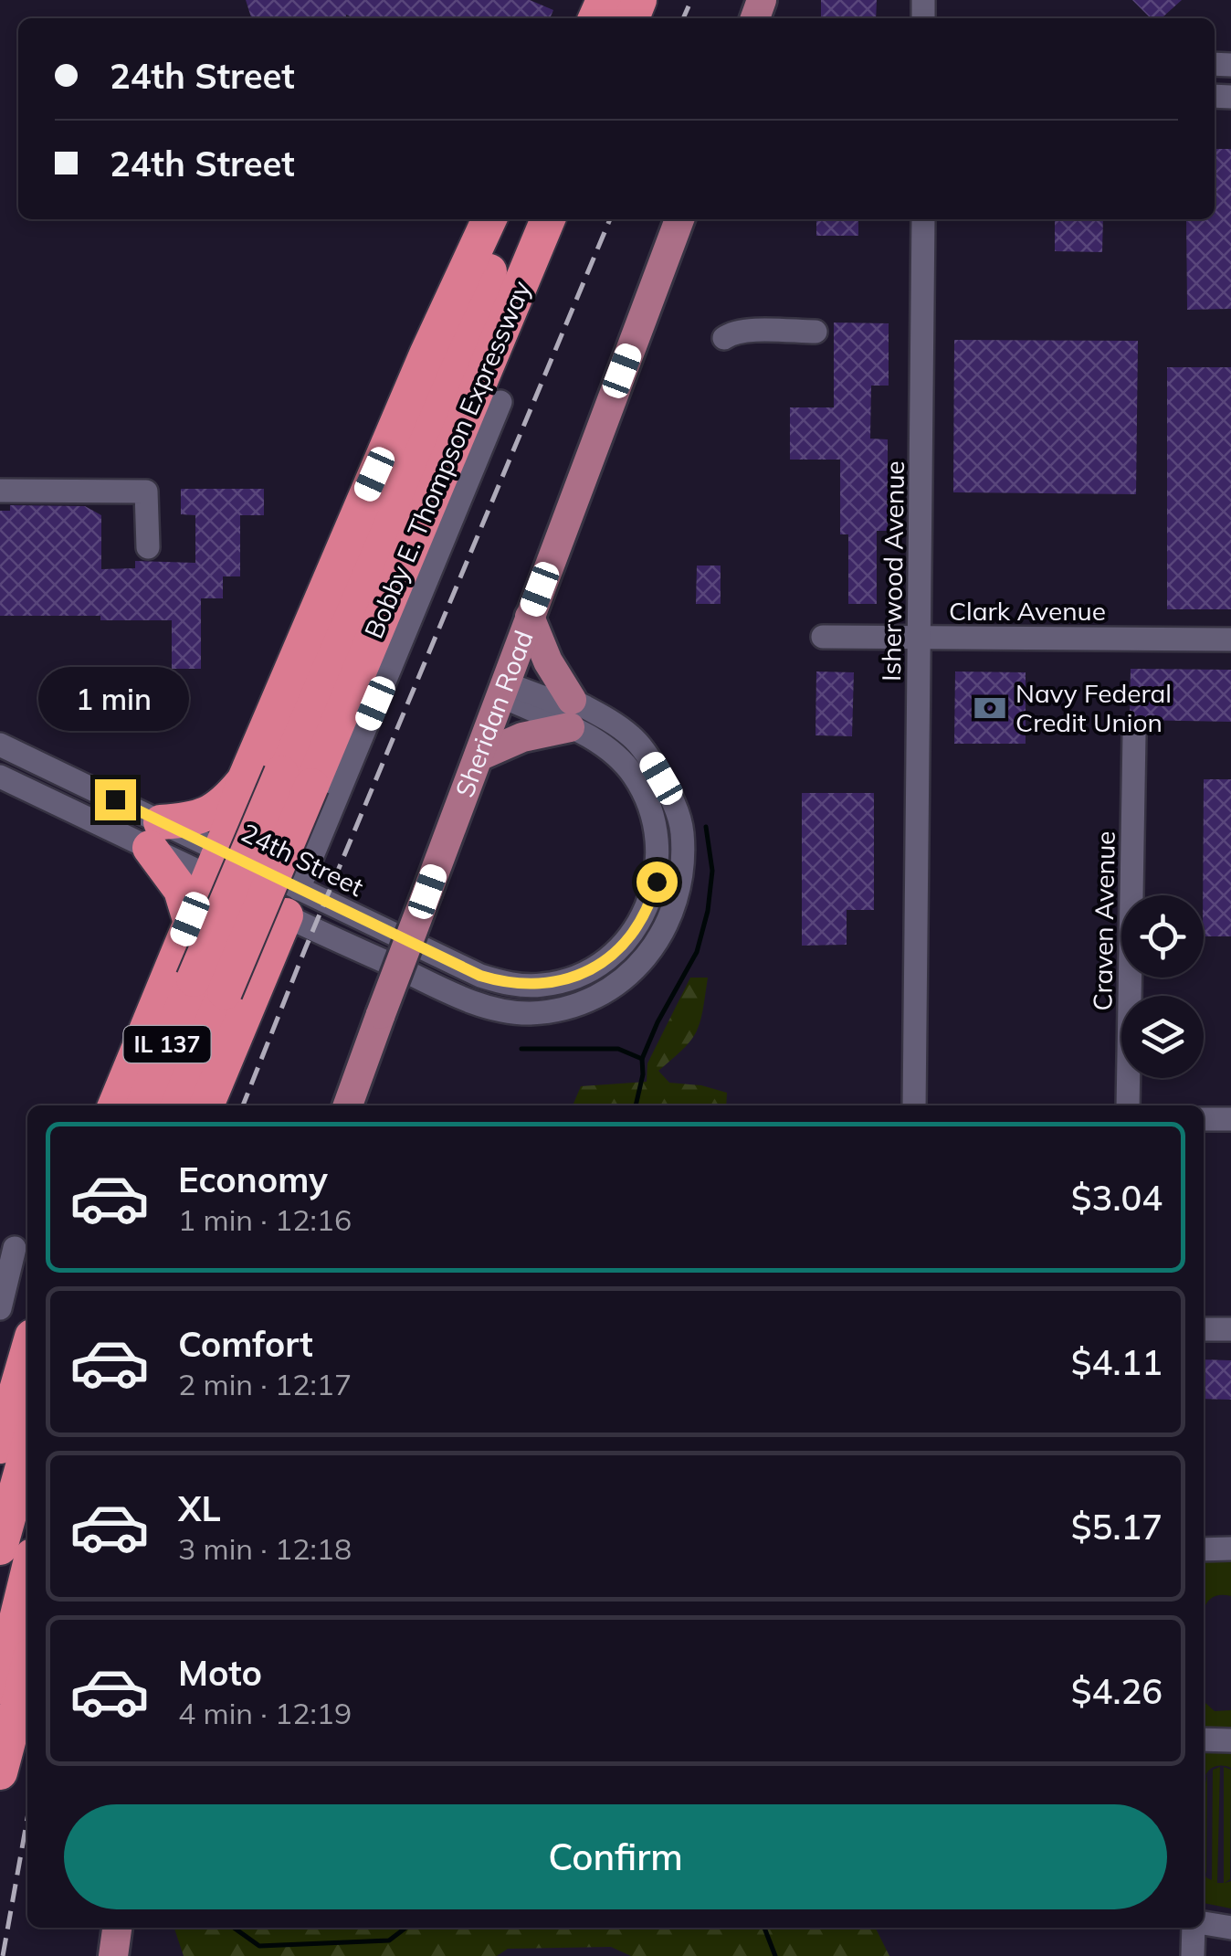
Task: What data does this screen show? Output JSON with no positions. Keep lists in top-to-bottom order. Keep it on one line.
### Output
{"streets":{"highway":["Bobby E. Thompson Expressway","IL 137"],"main road":["Sheridan Road"],"street":["Isherwood Avenue","Clark Avenue","24th Street","Craven Avenue"]},"crossings":[["Isherwood Avenue","Clark Avenue"],["Sheridan Road","24th Street"]],"places":{"bank":["Navy Federal Credit Union"]},"page":{"banner":["24th Street","24th Street"],"bubble":"1 min","list":[{"name":"Economy","note":"1 min · 12:16","value":"$3.04"},{"name":"Comfort","note":"2 min · 12:17","value":"$4.11"},{"name":"XL","note":"3 min · 12:18","value":"$5.17"},{"name":"Moto","note":"4 min · 12:19","value":"$4.26"}],"buttons":"Confirm"}}
